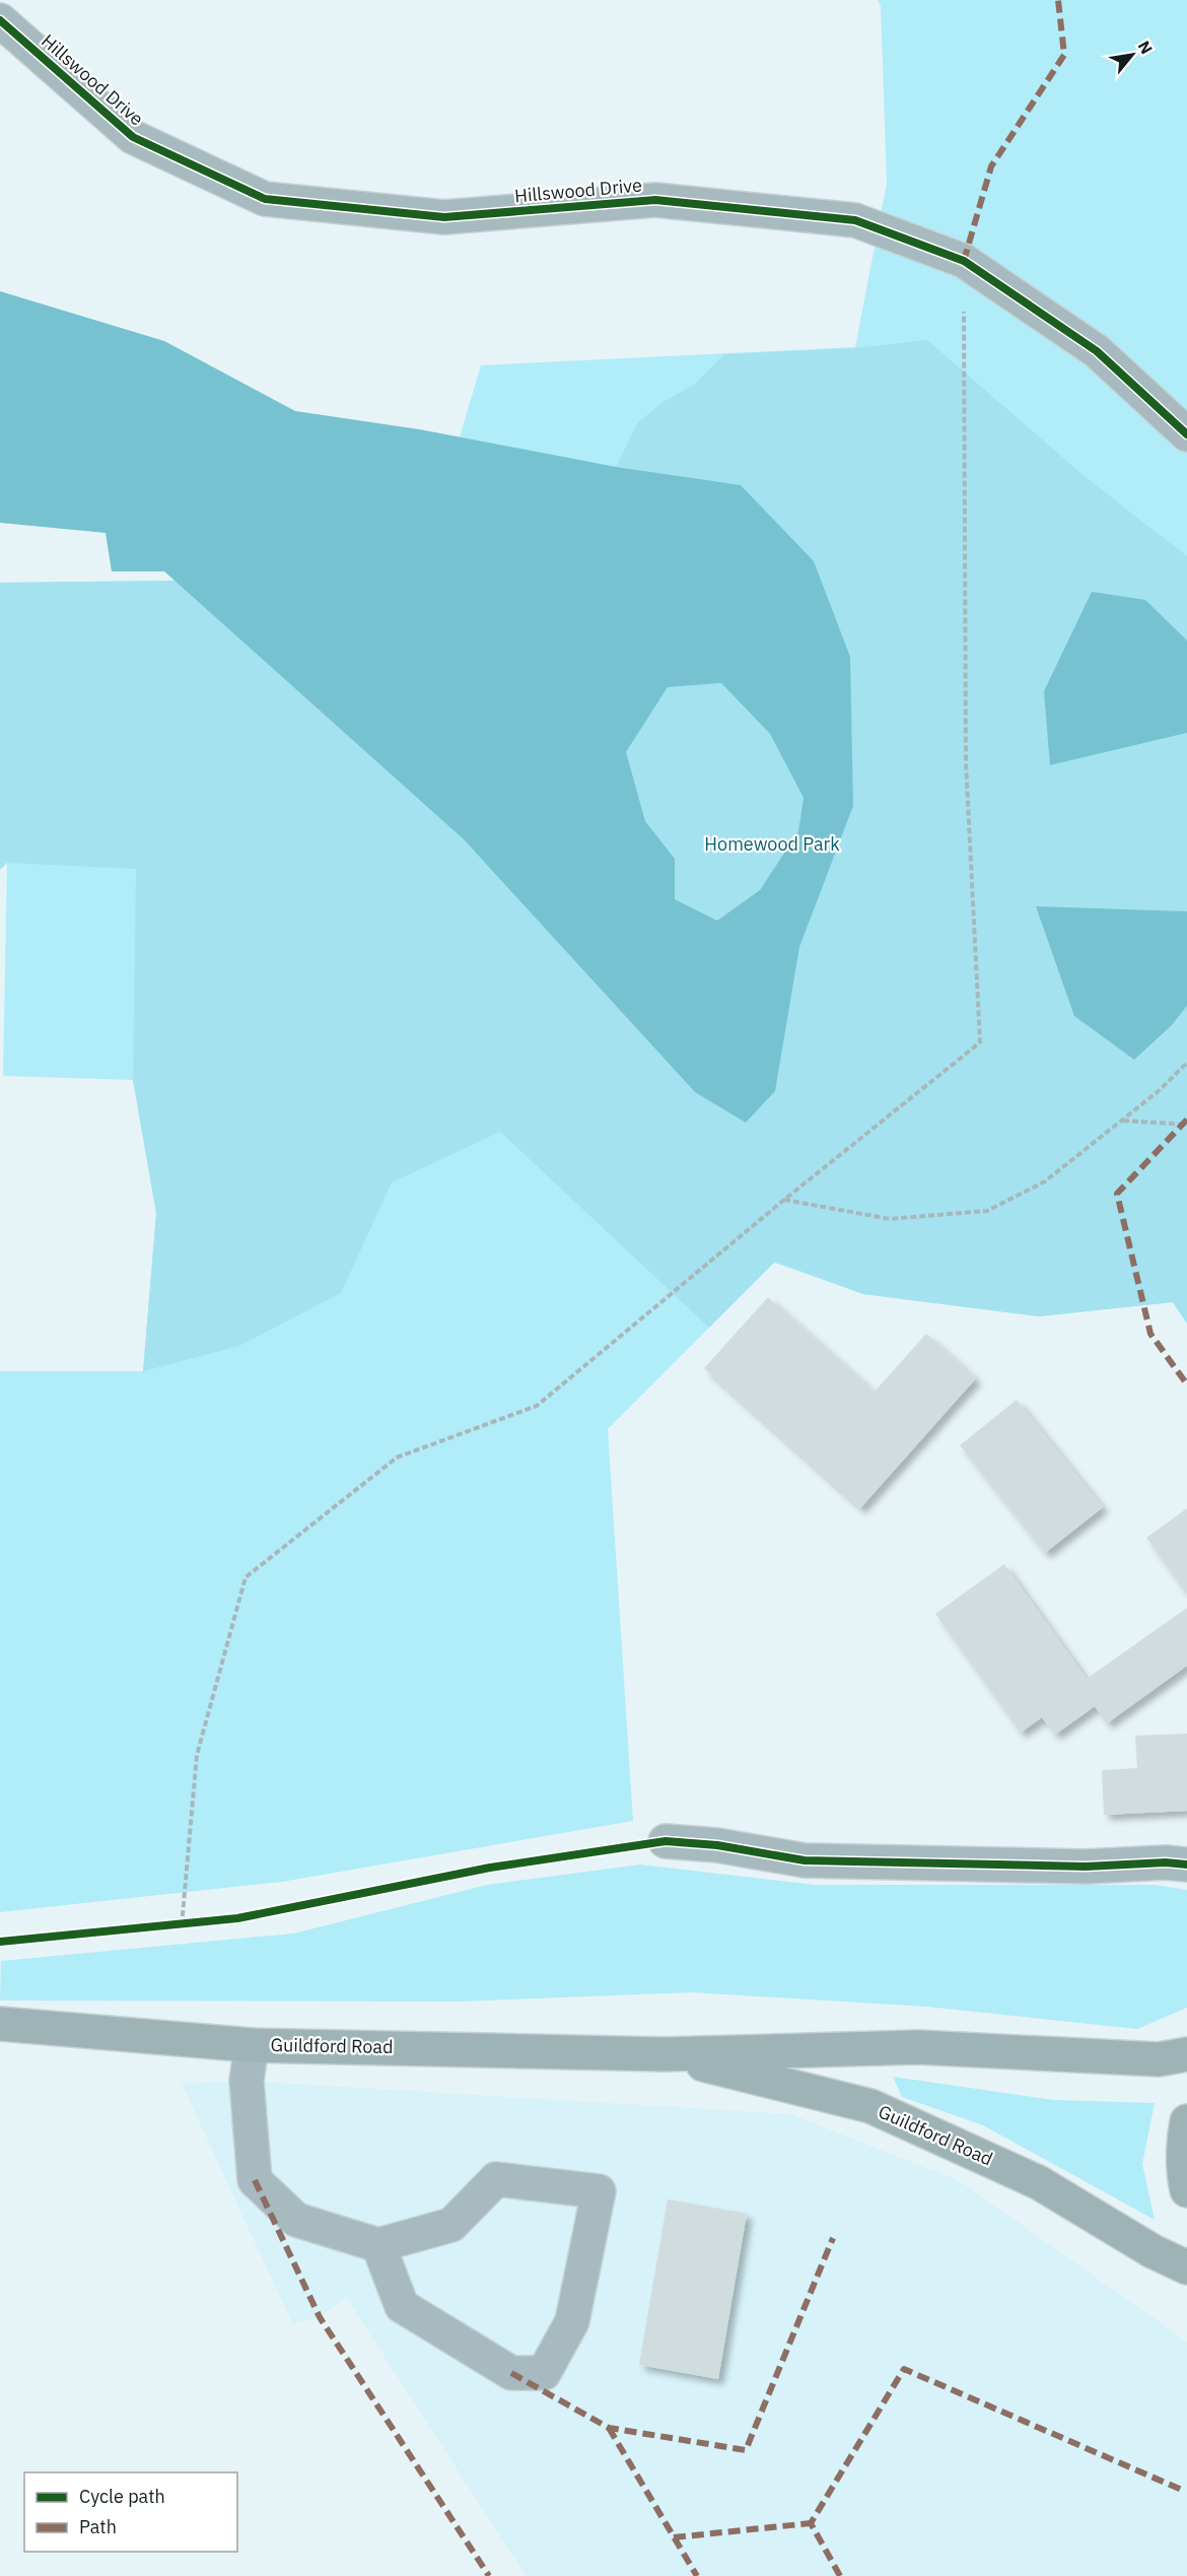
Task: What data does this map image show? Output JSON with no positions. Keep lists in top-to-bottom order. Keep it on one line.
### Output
{"streets":{"main road":["Guildford Road"],"street":["Hillswood Drive"]},"parks":["Homewood Park"],"legend":["Cycle path","Path"],"north":"top right"}
